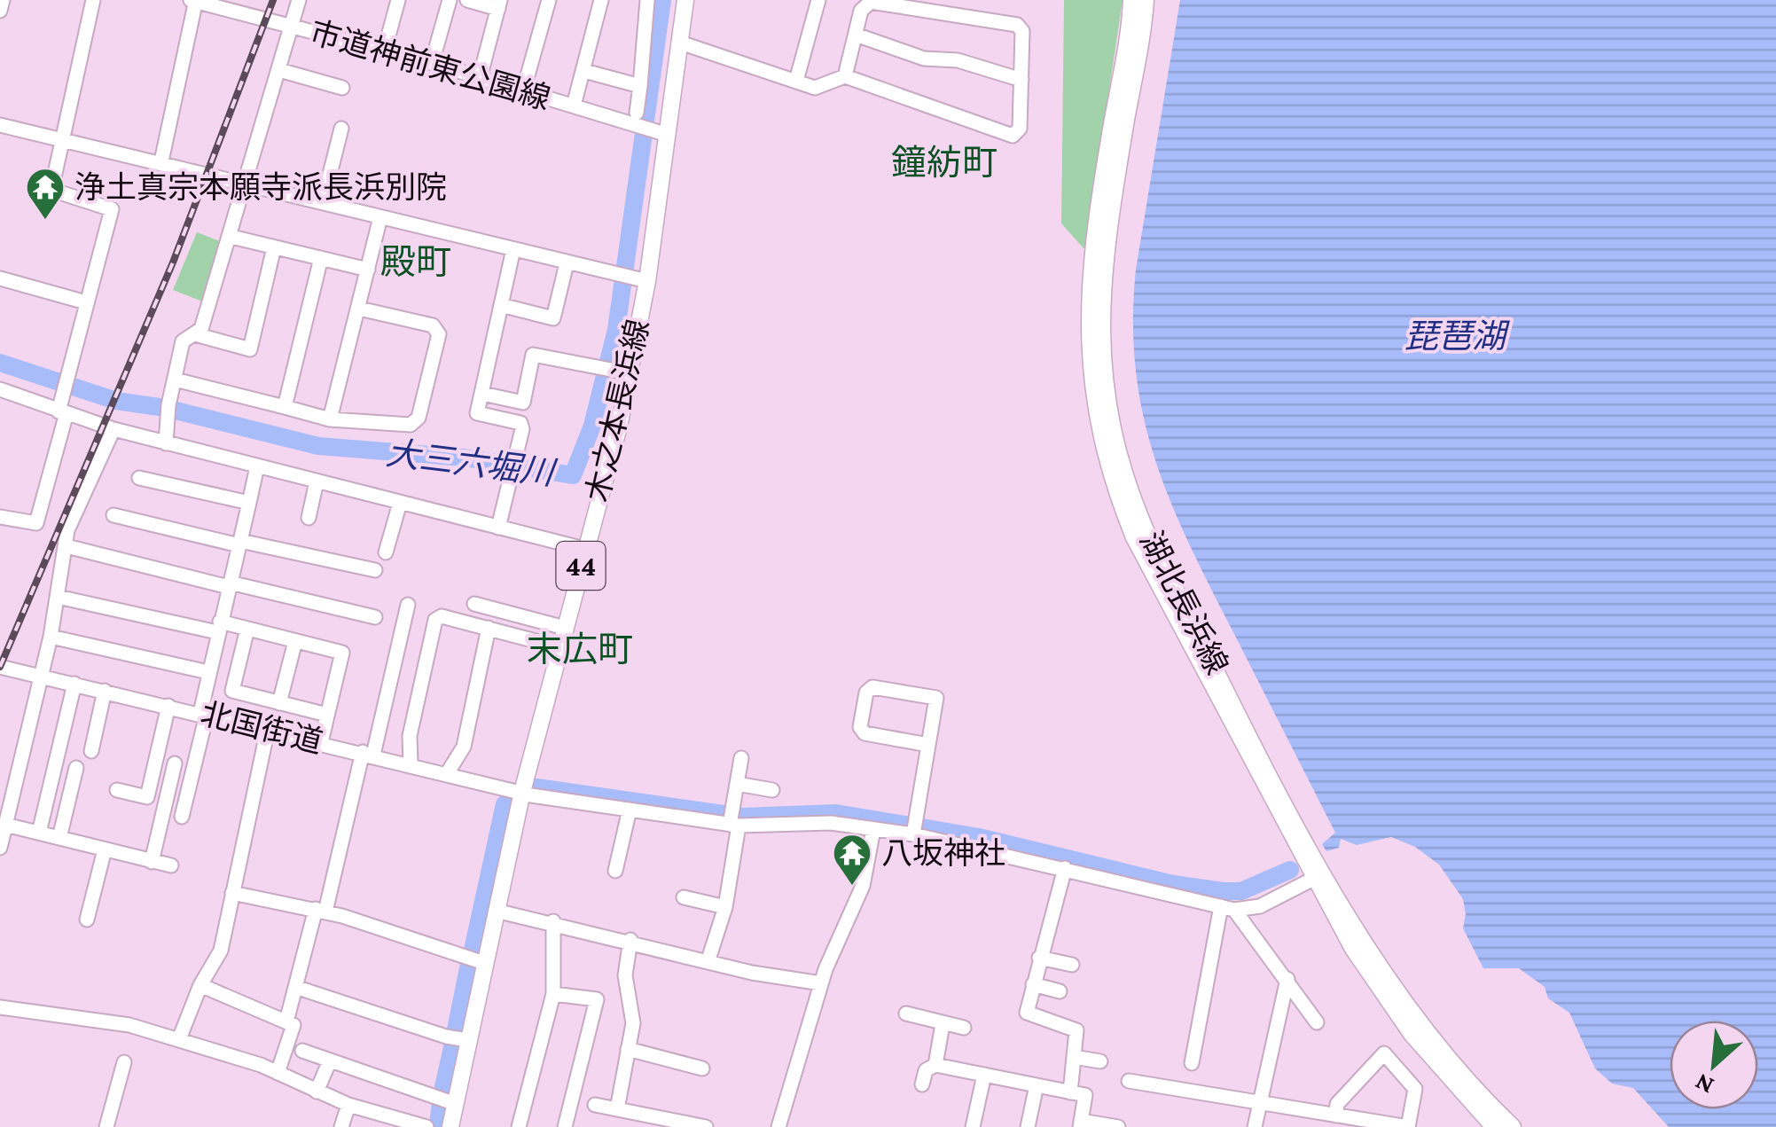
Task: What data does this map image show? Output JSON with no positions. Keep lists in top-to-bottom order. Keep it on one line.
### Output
{"streets":{"main road":["木之本長浜線","44","湖北長浜線"],"street":["市道神前東公園線","北国街道"]},"crossings":[["市道神前東公園線","木之本長浜線"],["木之本長浜線","北国街道"]],"districts":["鐘紡町","殿町","末広町"],"water":["琵琶湖","大三六堀川"],"places":{"temple":["浄土真宗本願寺派長浜別院","八坂神社"]},"north":"bottom left"}
